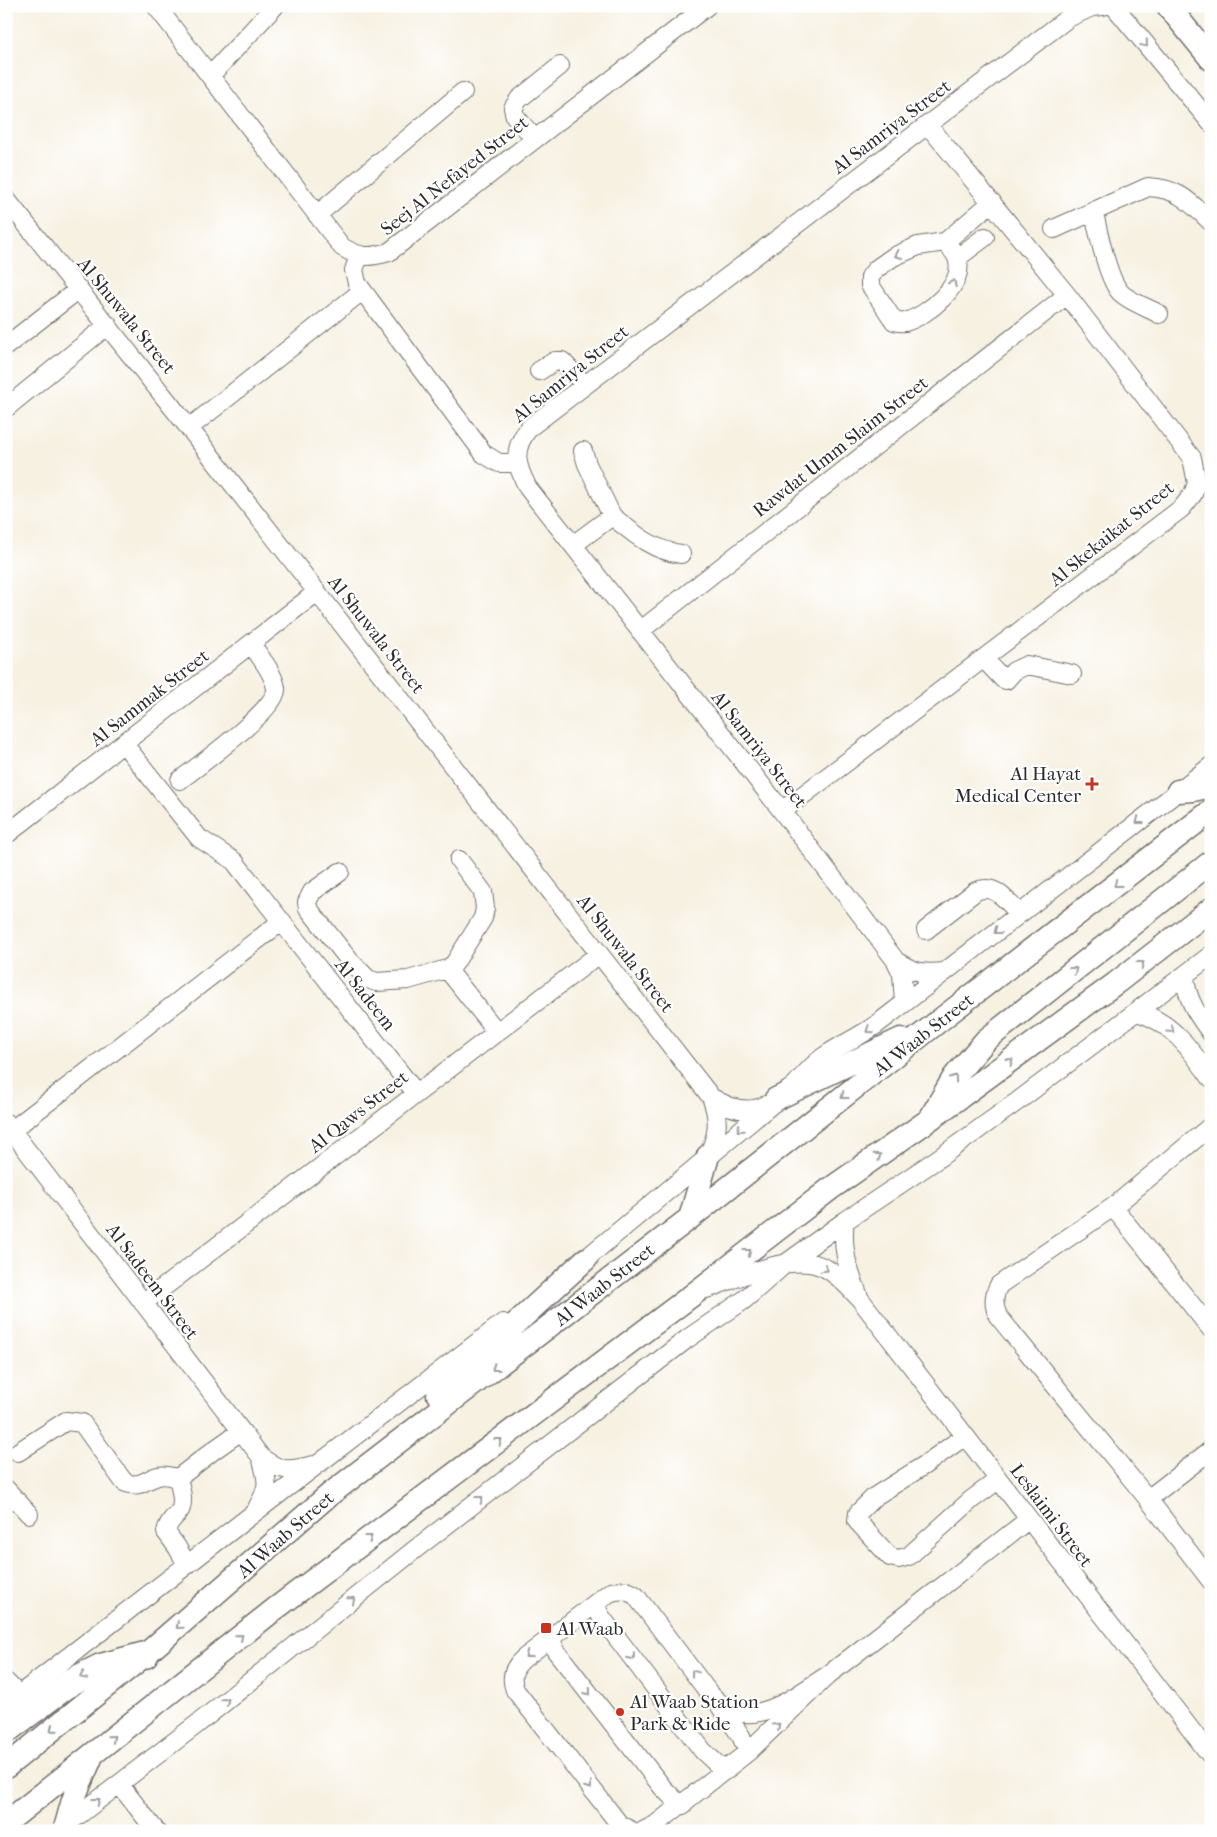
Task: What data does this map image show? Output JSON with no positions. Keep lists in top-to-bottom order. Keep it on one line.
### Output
{"streets":{"main road":["Al Waab Street"],"street":["Al Samriya Street","Seej Al Nefayed Street","Al Shuwala Street","Rawdat Umm Slaim Street","Al Skekaikat Street","Al Sammak Street","Al Sadeem","Al Qaws Street","Al Sadeem Street","Leslaimi Street"]},"crossings":[["Al Samriya Street","Rawdat Umm Slaim Street"],["Al Samriya Street","Al Skekaikat Street"],["Al Samriya Street","Al Waab Street"],["Al Shuwala Street","Al Sammak Street"],["Al Shuwala Street","Al Waab Street"],["Al Shuwala Street","Al Qaws Street"],["Rawdat Umm Slaim Street","Al Skekaikat Street"],["Al Sammak Street","Al Sadeem"],["Al Sadeem","Al Qaws Street"],["Al Sadeem","Al Sadeem Street"],["Al Waab Street","Al Sadeem Street"],["Al Qaws Street","Al Sadeem Street"]],"places":{"health":["Al Hayat Medical Center"],"transit":["Al Waab"],"other":["Al Waab Station Park & Ride"]}}
